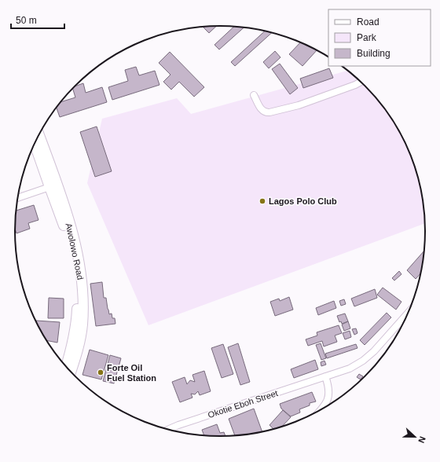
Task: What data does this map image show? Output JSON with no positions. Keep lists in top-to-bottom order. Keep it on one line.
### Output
{"streets":{"main road":["Awolowo Road"],"street":["Okotie Eboh Street"]},"places":["Lagos Polo Club","Forte Oil Fuel Station"],"legend":["Road","Park","Building"],"scale_bar":"50 m","north":"right"}
